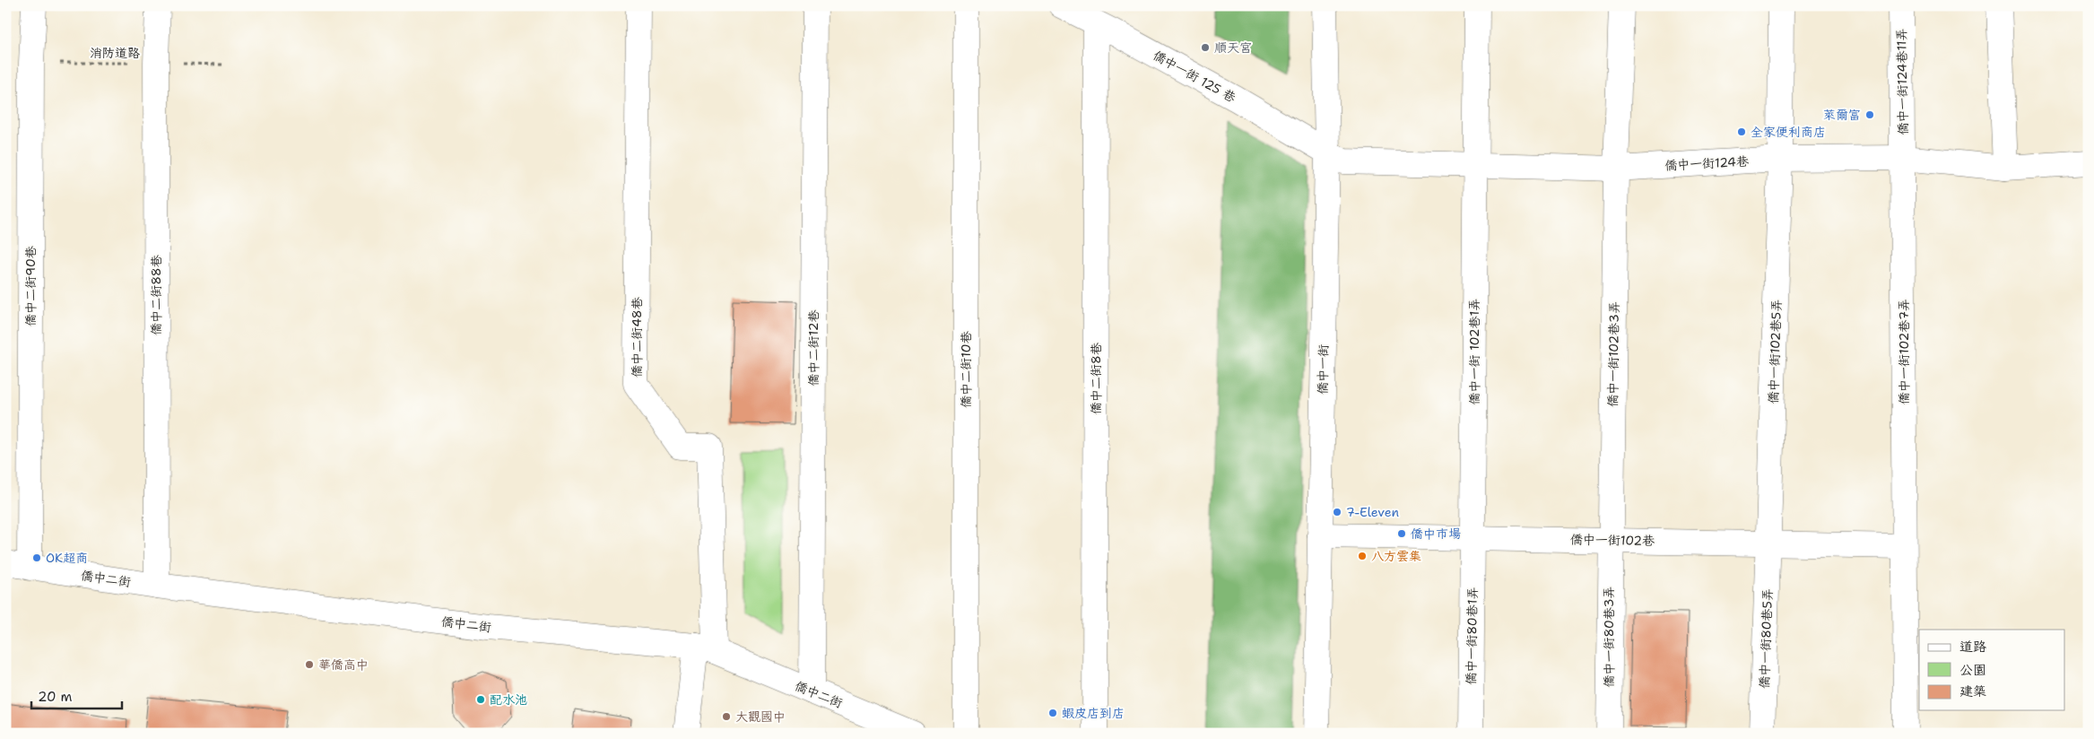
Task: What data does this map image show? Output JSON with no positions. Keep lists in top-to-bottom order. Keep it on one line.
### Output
{"streets":{"street":["僑中一街 125 巷","僑中一街124巷11弄","僑中一街124巷","僑中二街90巷","僑中二街88巷","僑中二街48巷","僑中二街12巷","僑中一街 102巷1弄","僑中一街102巷5弄","僑中一街102巷7弄","僑中一街102巷3弄","僑中二街10巷","僑中一街","僑中二街8巷","僑中一街102巷","僑中二街","僑中一街80巷1弄","僑中一街80巷3弄","僑中一街80巷5弄"],"path":["消防道路"]},"crossings":[["消防道路","僑中二街90巷"],["消防道路","僑中二街88巷"],["僑中一街 125 巷","僑中一街124巷"],["僑中一街 125 巷","僑中一街"],["僑中一街 125 巷","僑中二街8巷"],["僑中一街124巷11弄","僑中一街124巷"],["僑中一街124巷11弄","僑中一街102巷7弄"],["僑中一街124巷","僑中一街 102巷1弄"],["僑中一街124巷","僑中一街102巷5弄"],["僑中一街124巷","僑中一街102巷7弄"],["僑中一街124巷","僑中一街102巷3弄"],["僑中一街124巷","僑中一街"],["僑中二街90巷","僑中二街"],["僑中二街88巷","僑中二街"],["僑中二街48巷","僑中二街"],["僑中二街12巷","僑中二街"],["僑中一街 102巷1弄","僑中一街102巷"],["僑中一街 102巷1弄","僑中一街80巷1弄"],["僑中一街102巷5弄","僑中一街102巷"],["僑中一街102巷5弄","僑中一街80巷5弄"],["僑中一街102巷7弄","僑中一街102巷"],["僑中一街102巷3弄","僑中一街102巷"],["僑中一街102巷3弄","僑中一街80巷3弄"],["僑中一街","僑中一街102巷"],["僑中一街102巷","僑中一街80巷1弄"],["僑中一街102巷","僑中一街80巷3弄"],["僑中一街102巷","僑中一街80巷5弄"]],"places":["順天宮","萊爾富","全家便利商店","7-Eleven","僑中市場","八方雲集","OK超商","華僑高中","配水池","蝦皮店到店","大觀國中"],"legend":["道路","公園","建築"],"scale_bar":"20 m"}
